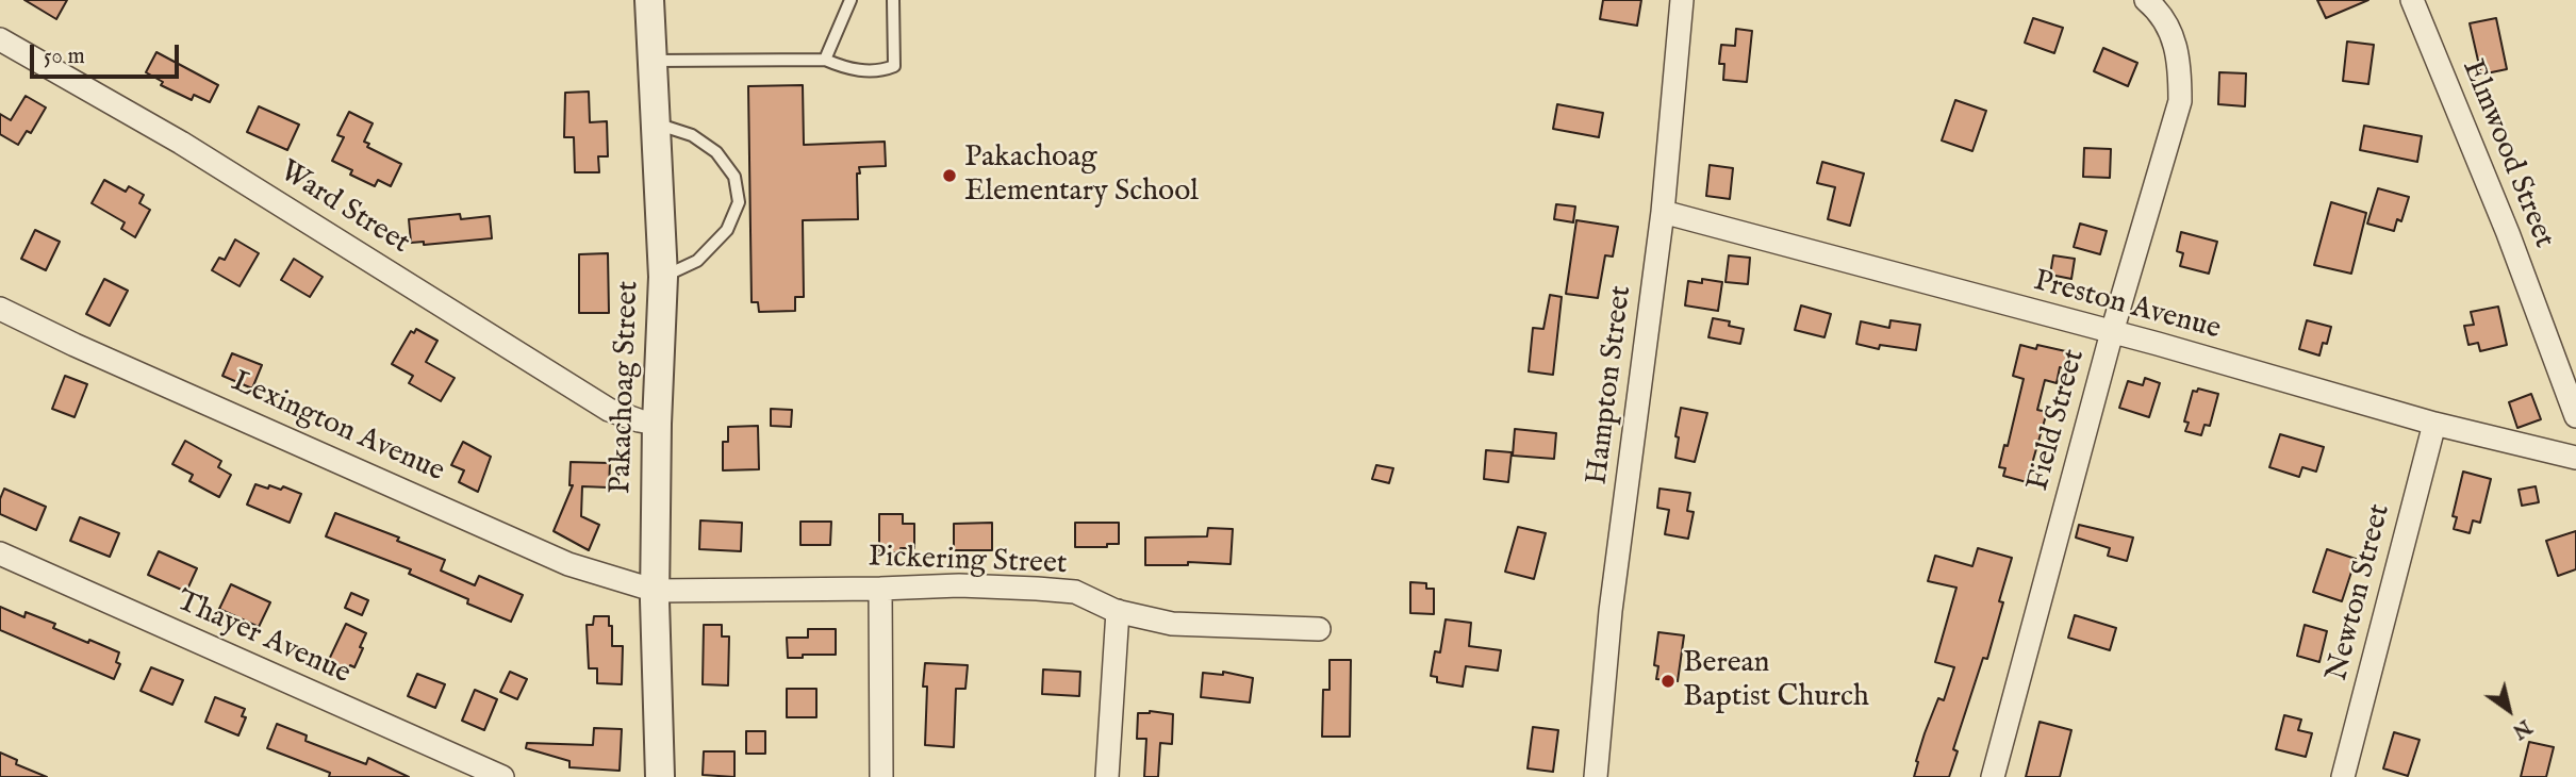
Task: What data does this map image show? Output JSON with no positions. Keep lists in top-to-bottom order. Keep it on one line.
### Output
{"streets":{"street":["Elmwood Street","Ward Street","Preston Avenue","Hampton Street","Pakachoag Street","Field Street","Lexington Avenue","Pickering Street","Newton Street","Thayer Avenue"]},"crossings":[["Ward Street","Pakachoag Street"],["Preston Avenue","Hampton Street"],["Preston Avenue","Field Street"],["Preston Avenue","Newton Street"],["Pakachoag Street","Lexington Avenue"],["Pakachoag Street","Pickering Street"],["Lexington Avenue","Pickering Street"]],"places":["Pakachoag Elementary School","Berean Baptist Church"],"scale_bar":"50 m","north":"bottom right"}
